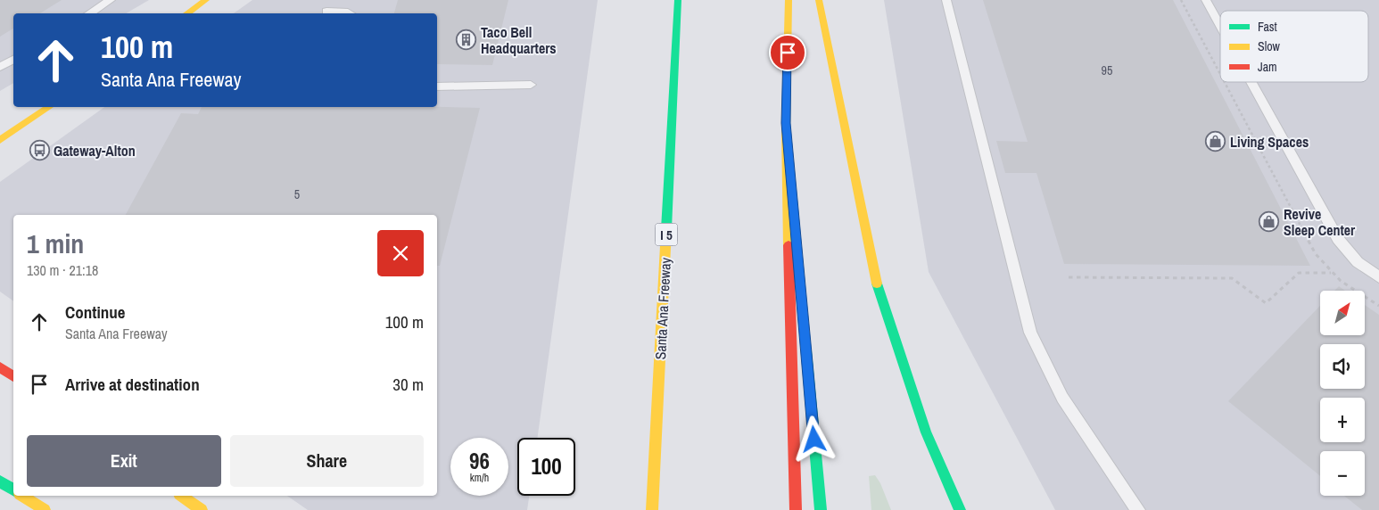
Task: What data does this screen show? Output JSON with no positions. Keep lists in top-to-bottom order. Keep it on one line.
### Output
{"streets":{"main road":["I 5","Santa Ana Freeway"]},"places":{"building":["Taco Bell Headquarters"],"shop":["Living Spaces","Revive Sleep Center"],"bus stop":["Gateway-Alton"]},"house_numbers":["95","5"],"legend":["Fast","Slow","Jam"],"north":"top right","page":{"turn":["100 m","Santa Ana Freeway"],"heading":["1 min","130 m · 21:18"],"map_buttons":["+","−"],"list":[{"name":"Continue","note":"Santa Ana Freeway","value":"100 m"},{"name":"Arrive at destination","value":"30 m"}],"buttons":["Exit","Share"],"speed":"96 km/h","limit":"100"}}
